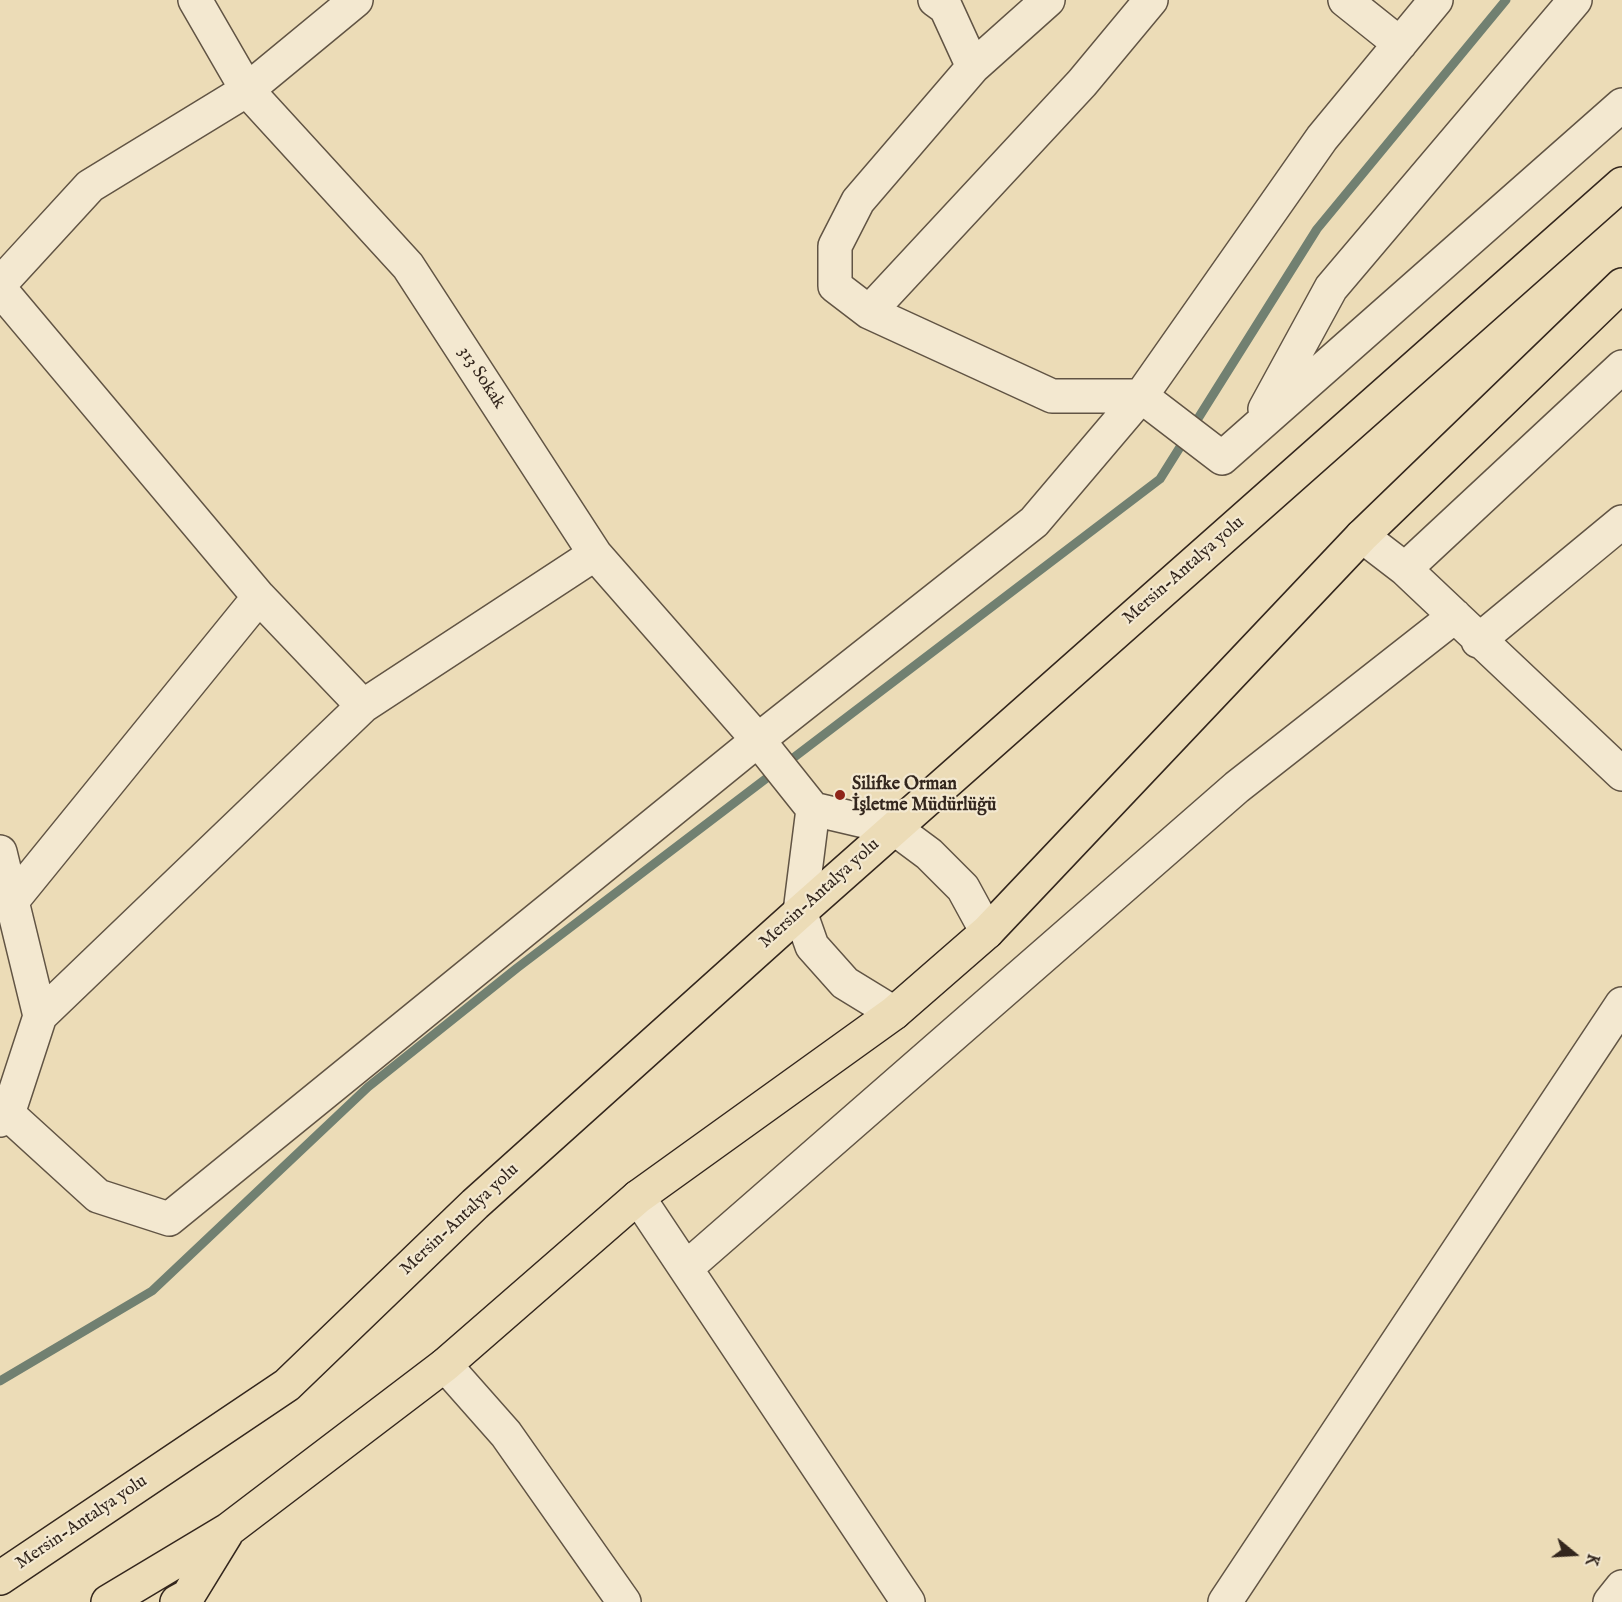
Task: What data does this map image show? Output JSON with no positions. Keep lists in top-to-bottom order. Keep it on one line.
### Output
{"streets":{"highway":["Mersin-Antalya yolu"],"street":["313 Sokak"]},"places":["Silifke Orman İşletme Müdürlüğü"],"north":"right"}
